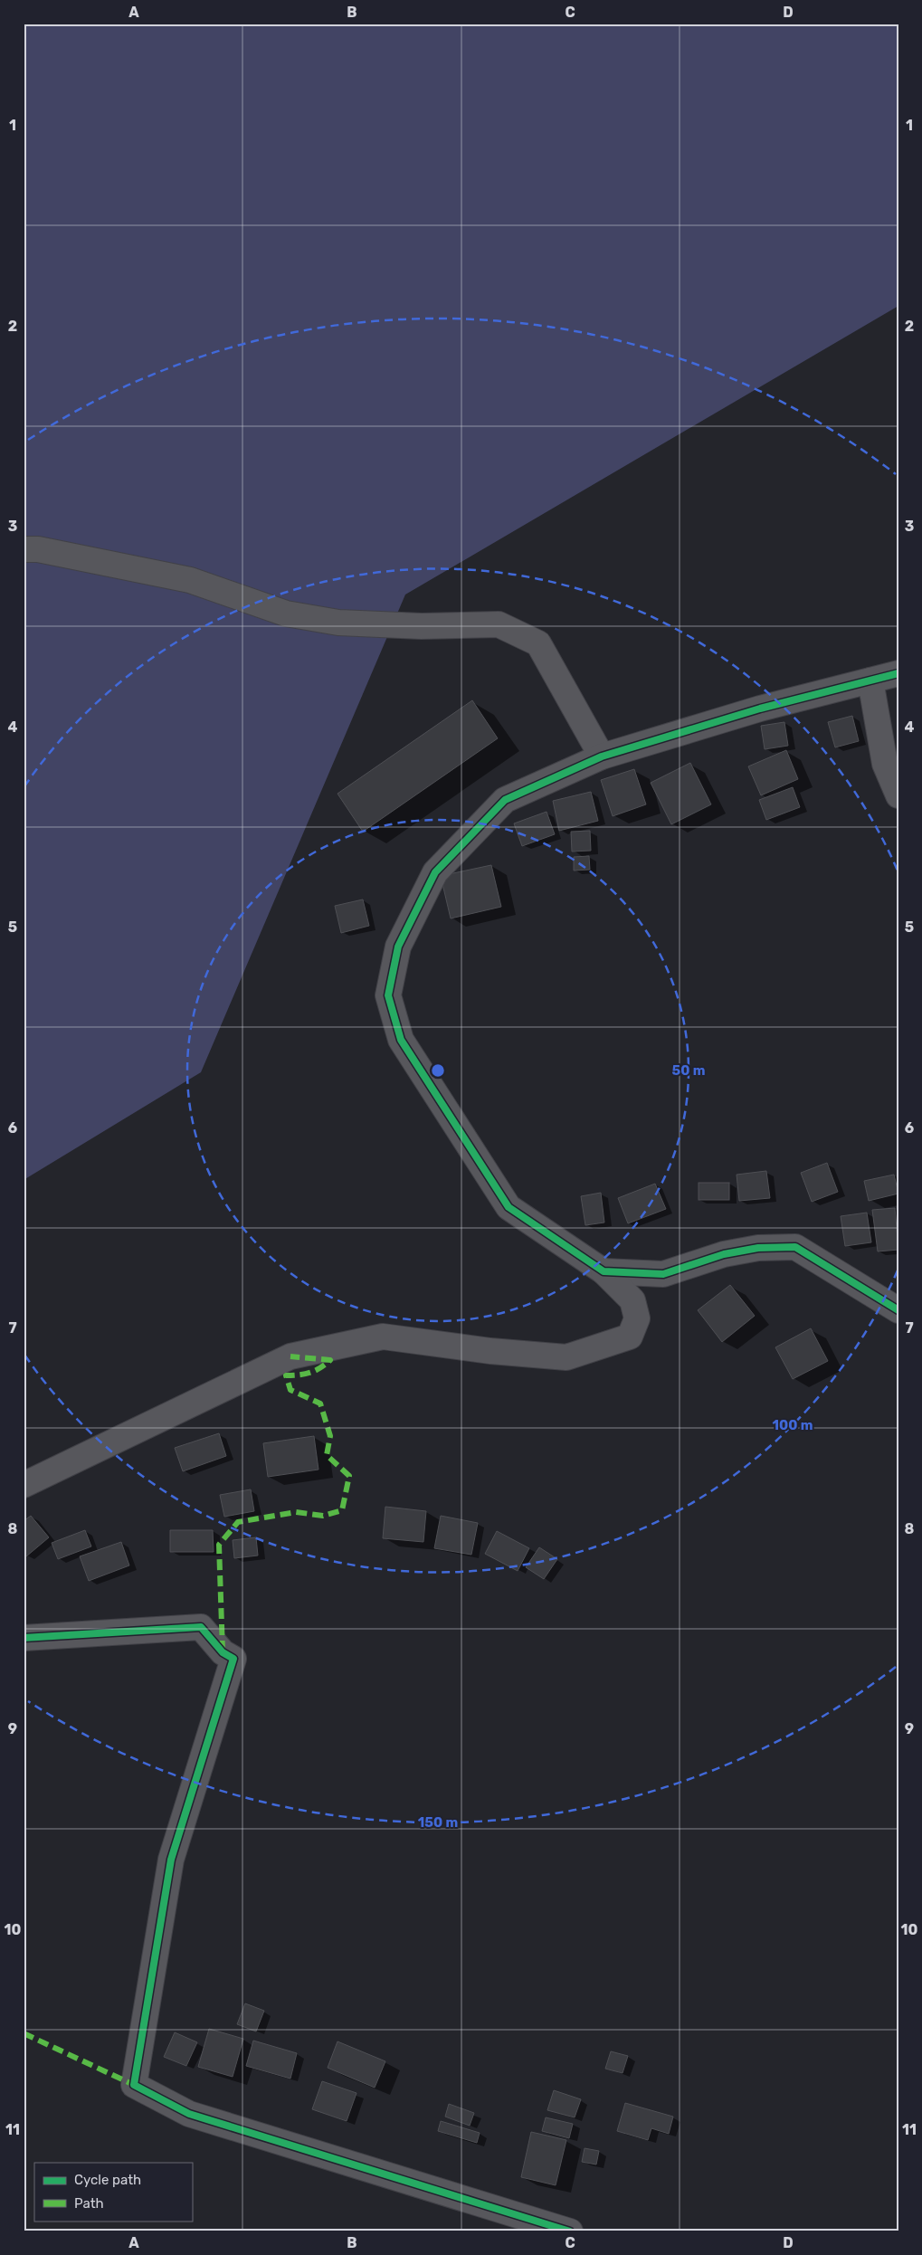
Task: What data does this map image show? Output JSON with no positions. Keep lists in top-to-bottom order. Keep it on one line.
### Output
{"legend":["Cycle path","Path"],"grid":{"columns":["A","B","C","D"],"rows":["1","2","3","4","5","6","7","8","9","10","11"]},"rings":["50 m","100 m","150 m"]}
